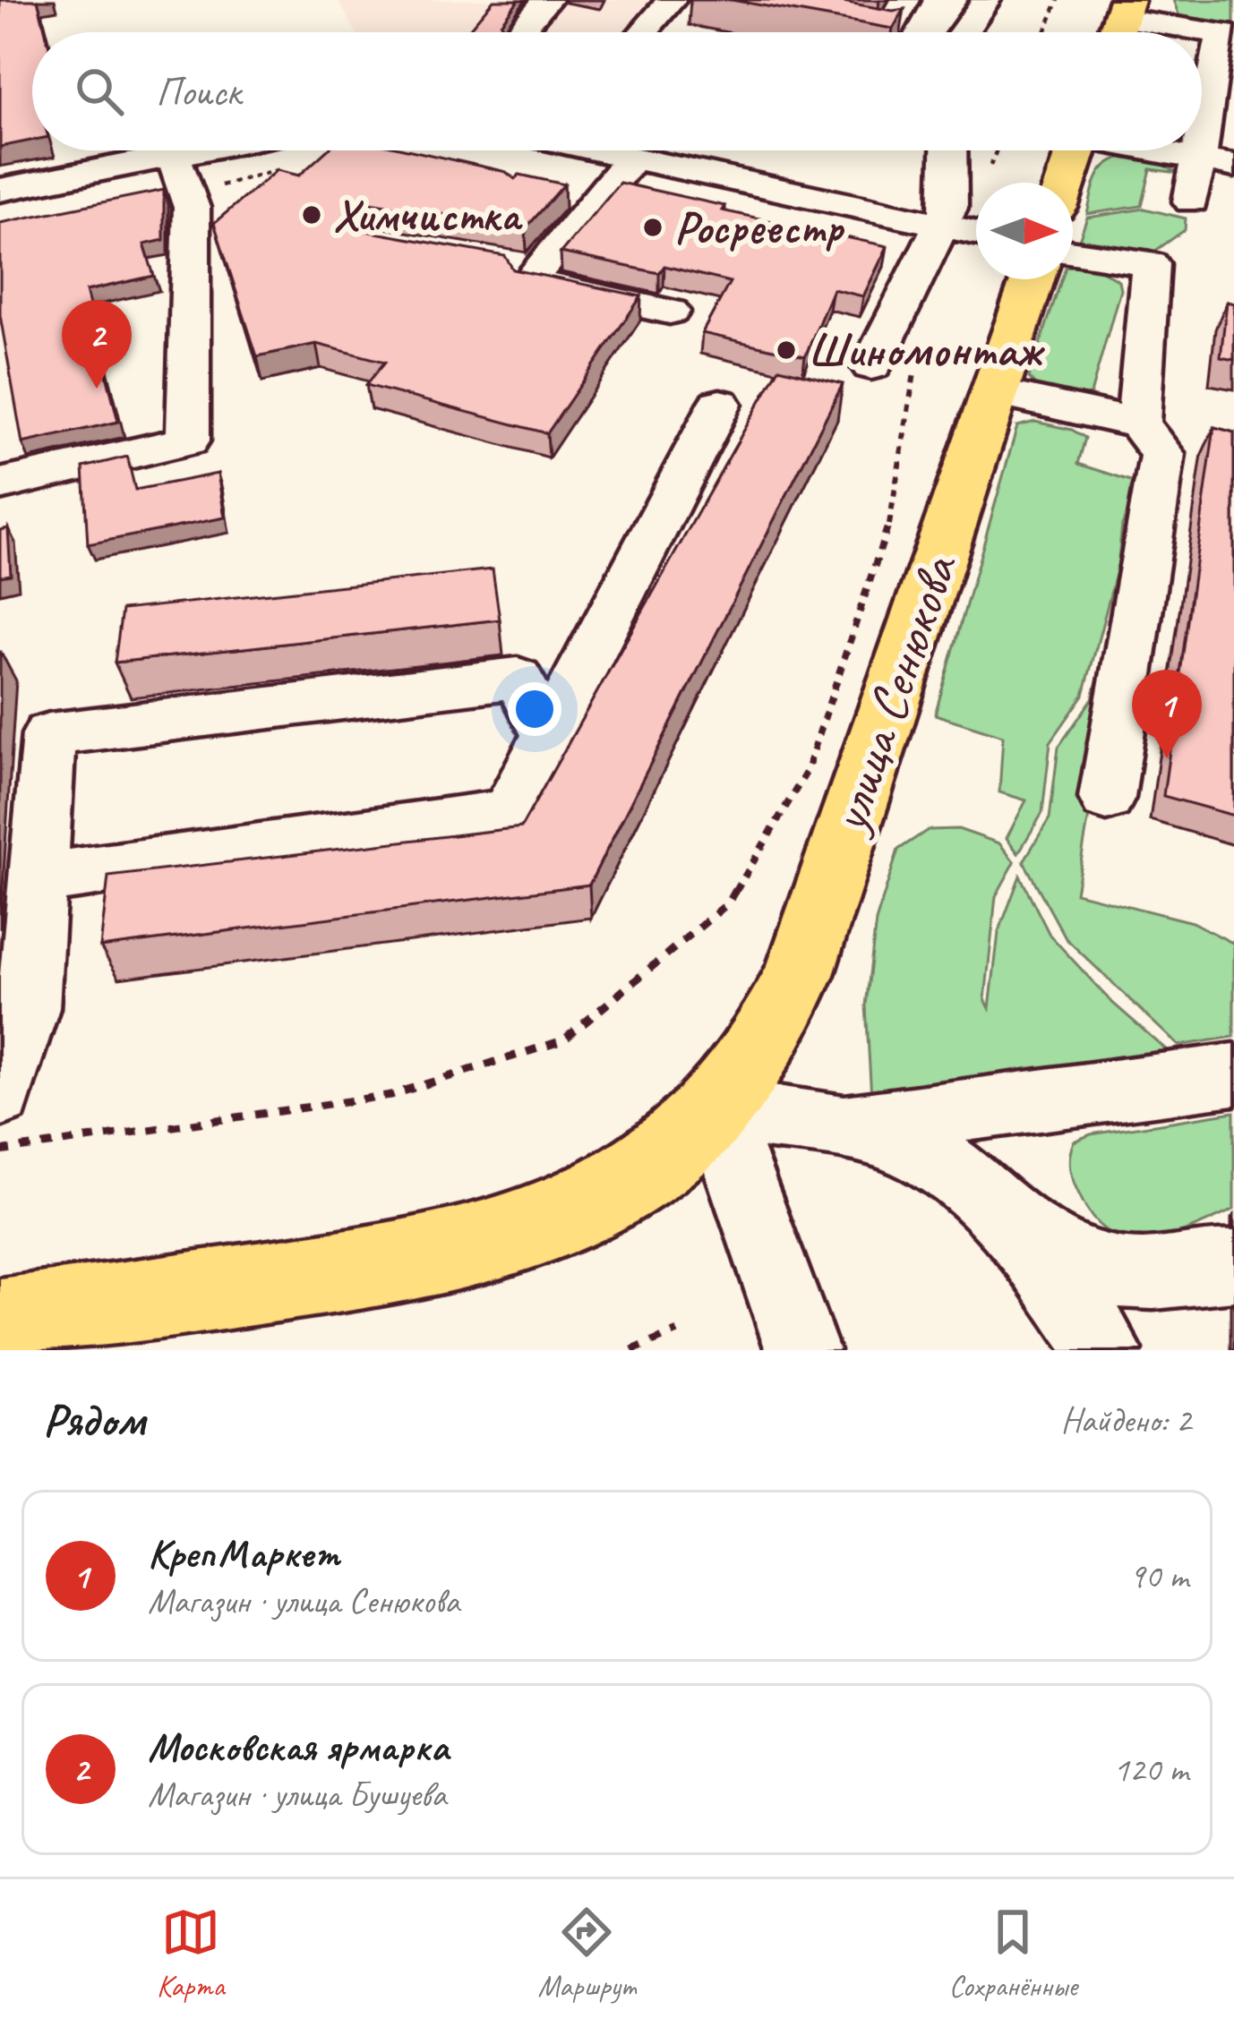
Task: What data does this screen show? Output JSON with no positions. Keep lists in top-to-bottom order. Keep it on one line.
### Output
{"streets":{"main road":["улица Сенюкова"]},"places":["Химчистка","Росреестр","Шиномонтаж"],"north":"right","page":{"search":"Поиск","pins":["2","1"],"heading":["Рядом","Найдено: 2"],"list":[{"mark":"1","name":"КрепМаркет","note":"Магазин · улица Сенюкова","value":"90 m"},{"mark":"2","name":"Московская ярмарка","note":"Магазин · улица Бушуева","value":"120 m"}],"nav":["Карта","Маршрут","Сохранённые"]}}
